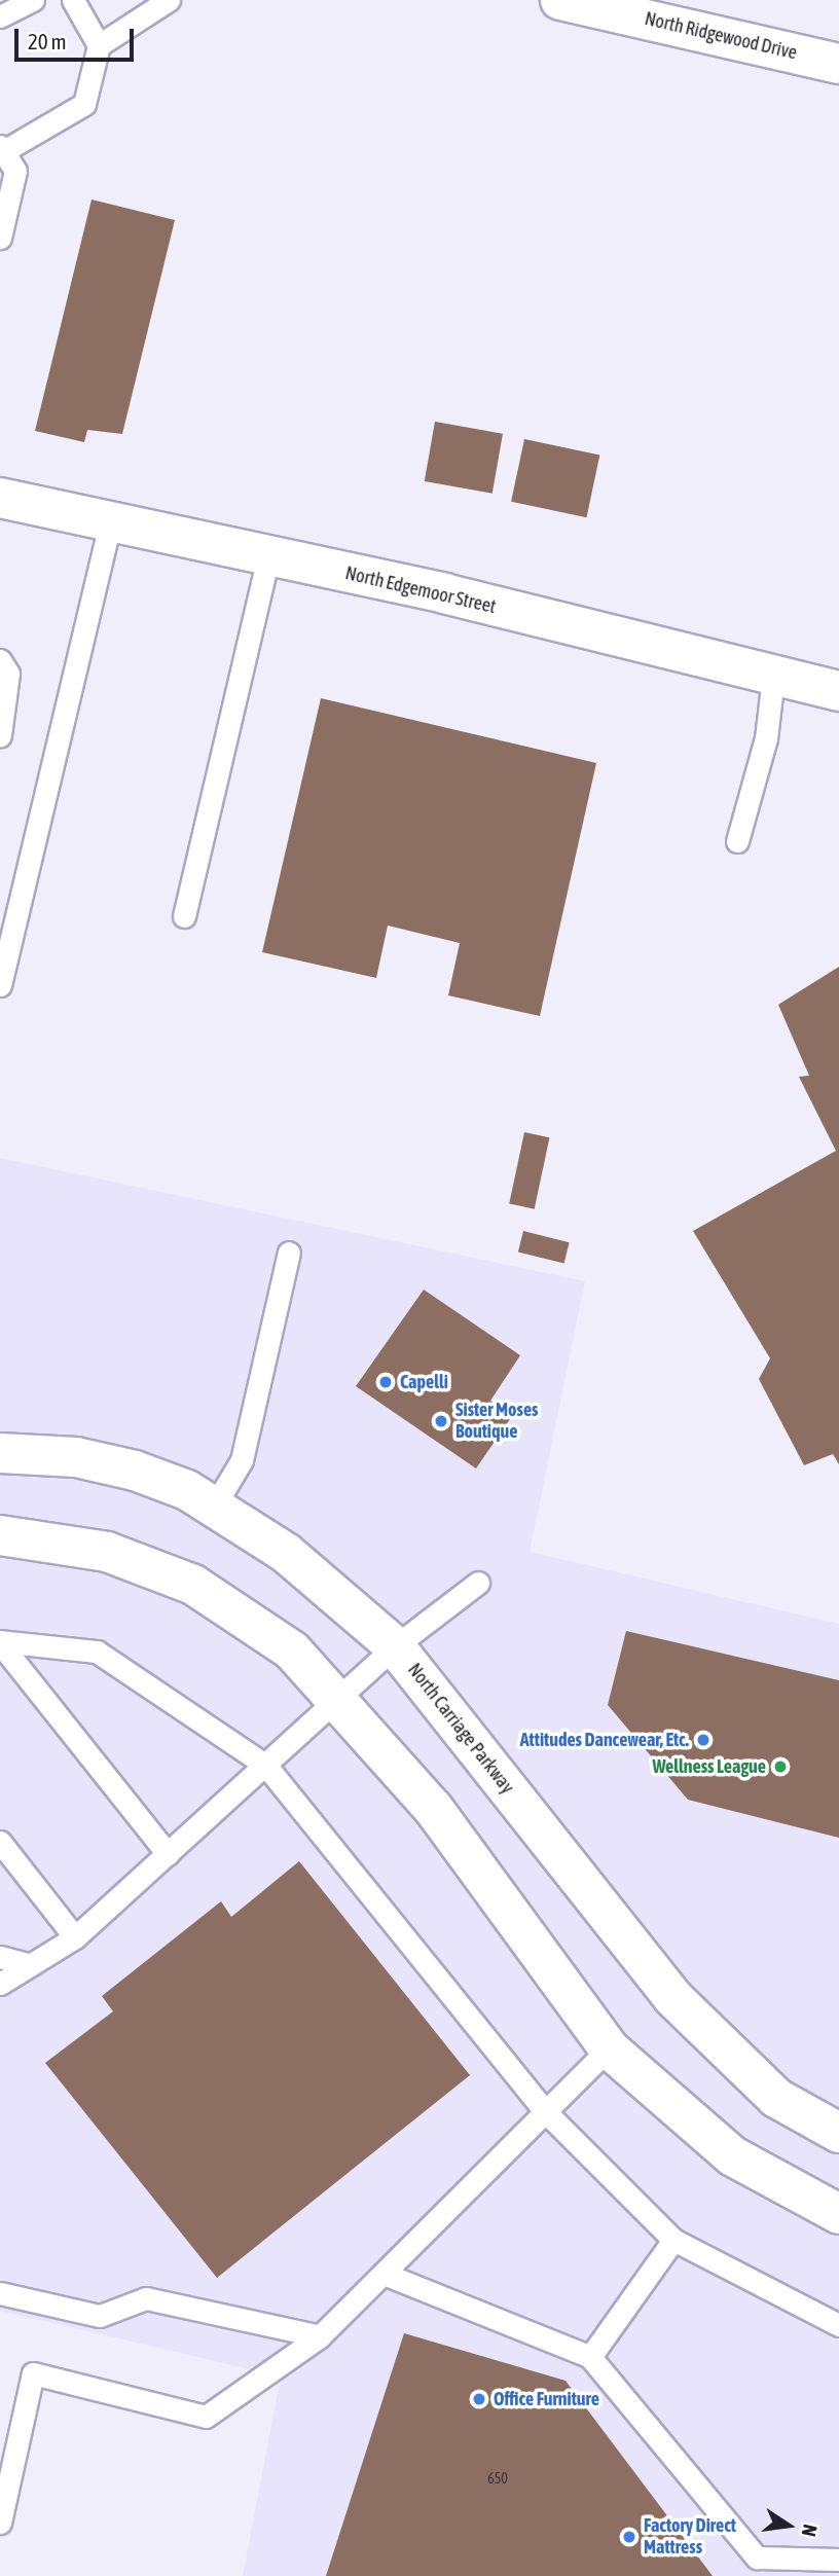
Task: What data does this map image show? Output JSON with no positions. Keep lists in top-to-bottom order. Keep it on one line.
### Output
{"streets":{"street":["North Ridgewood Drive","North Edgemoor Street","North Carriage Parkway"]},"places":["Capelli","Sister Moses Boutique","Attitudes Dancewear, Etc.","Wellness League","Office Furniture","Factory Direct Mattress"],"house_numbers":["650"],"scale_bar":"20 m","north":"right"}
